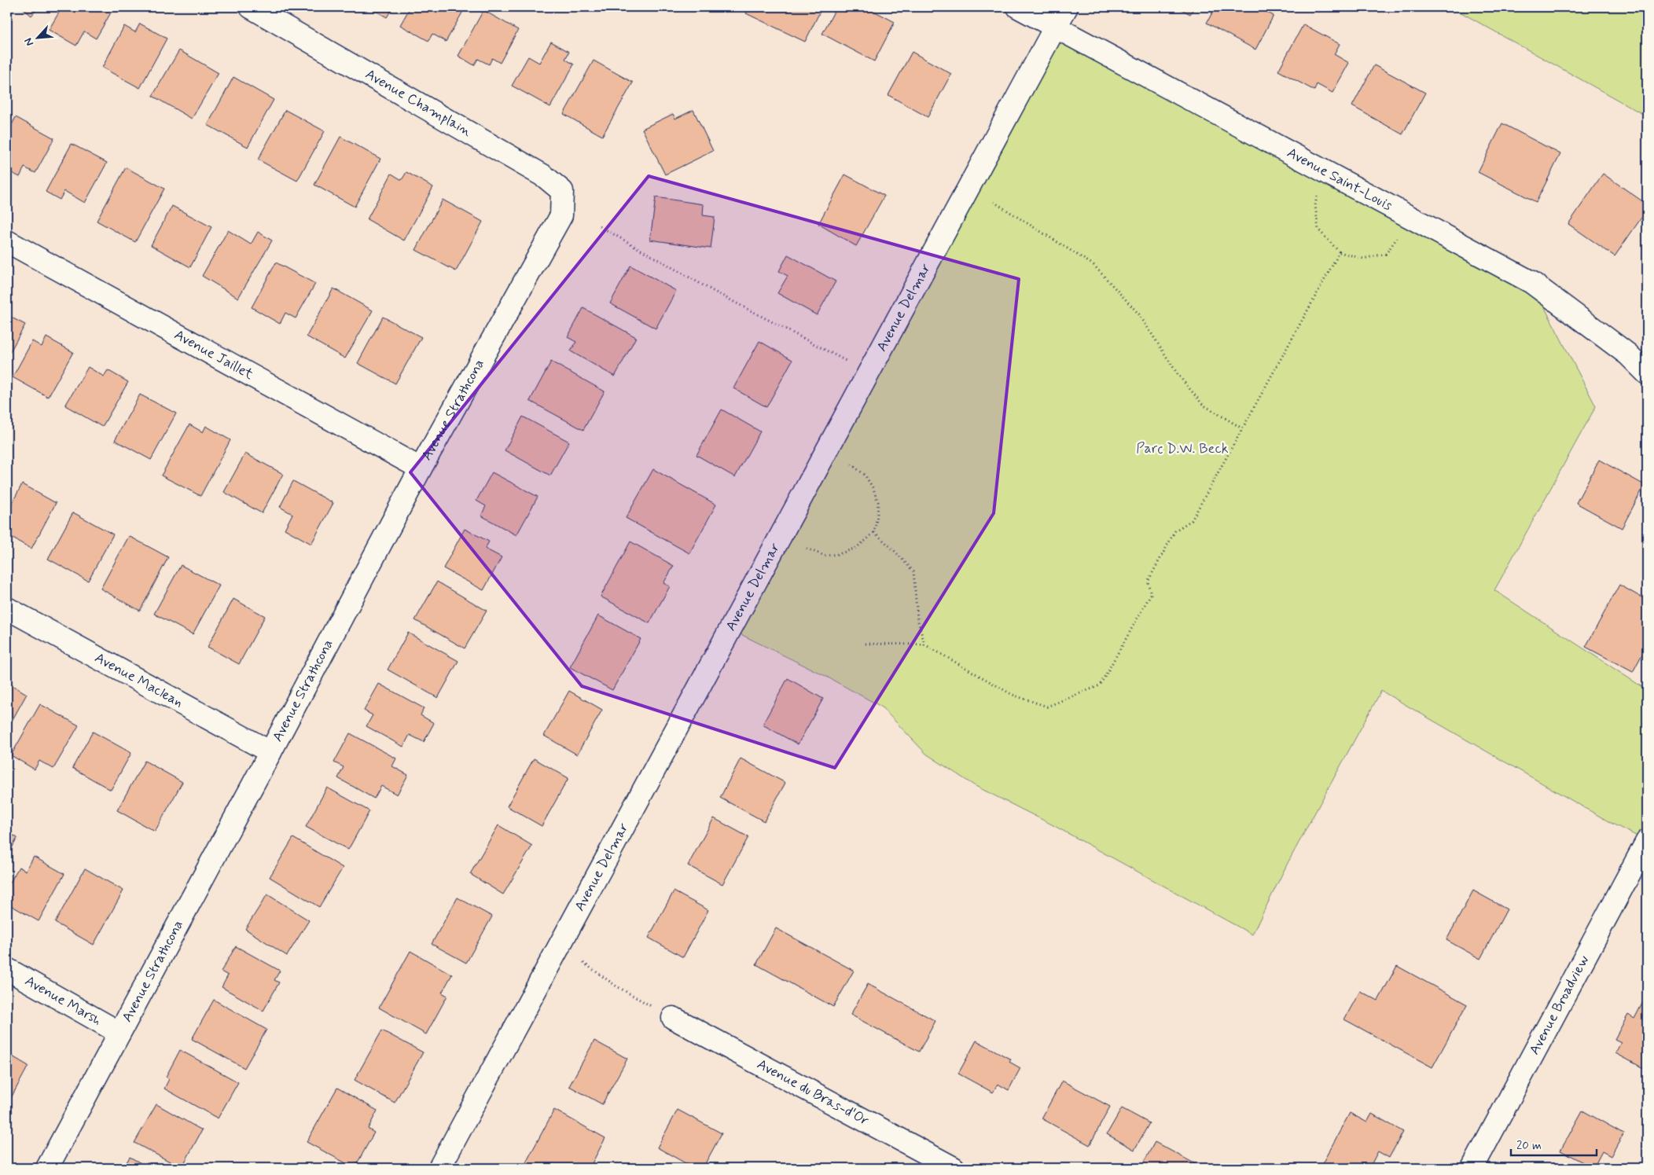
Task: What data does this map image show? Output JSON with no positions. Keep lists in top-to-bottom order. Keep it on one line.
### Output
{"streets":{"street":["Avenue Champlain","Avenue Saint-Louis","Avenue Delmar","Avenue Jaillet","Avenue Strathcona","Avenue Maclean","Avenue Marsh","Avenue Broadview","Avenue du Bras-d'Or"]},"crossings":[["Avenue Champlain","Avenue Strathcona"],["Avenue Saint-Louis","Avenue Delmar"],["Avenue Jaillet","Avenue Strathcona"],["Avenue Strathcona","Avenue Maclean"],["Avenue Strathcona","Avenue Marsh"]],"parks":["Parc D.W. Beck"],"scale_bar":"20 m","north":"bottom left"}
